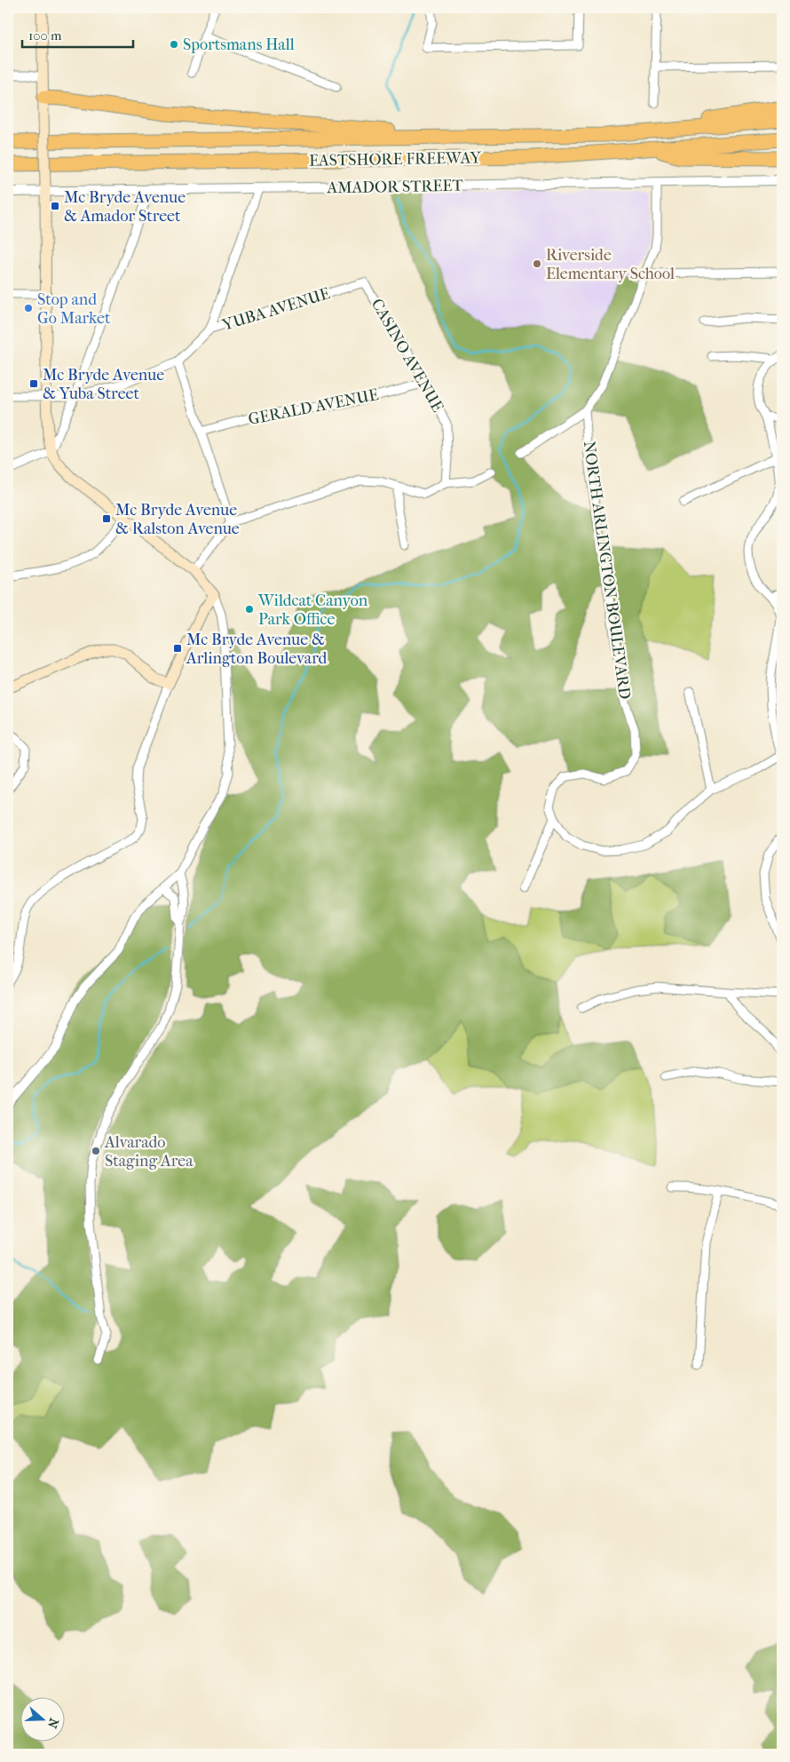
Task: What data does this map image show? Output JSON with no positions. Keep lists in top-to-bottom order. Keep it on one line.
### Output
{"streets":{"highway":["EASTSHORE FREEWAY"],"street":["AMADOR STREET","YUBA AVENUE","CASINO AVENUE","GERALD AVENUE","NORTH ARLINGTON BOULEVARD"]},"crossings":[["YUBA AVENUE","CASINO AVENUE"],["CASINO AVENUE","GERALD AVENUE"]],"places":{"other":["Sportsmans Hall","Riverside Elementary School","Stop and Go Market","Wildcat Canyon Park Office","Alvarado Staging Area"],"transit":["Mc Bryde Avenue & Amador Street","Mc Bryde Avenue & Yuba Street","Mc Bryde Avenue & Ralston Avenue","Mc Bryde Avenue & Arlington Boulevard"]},"scale_bar":"100 m","north":"right"}
